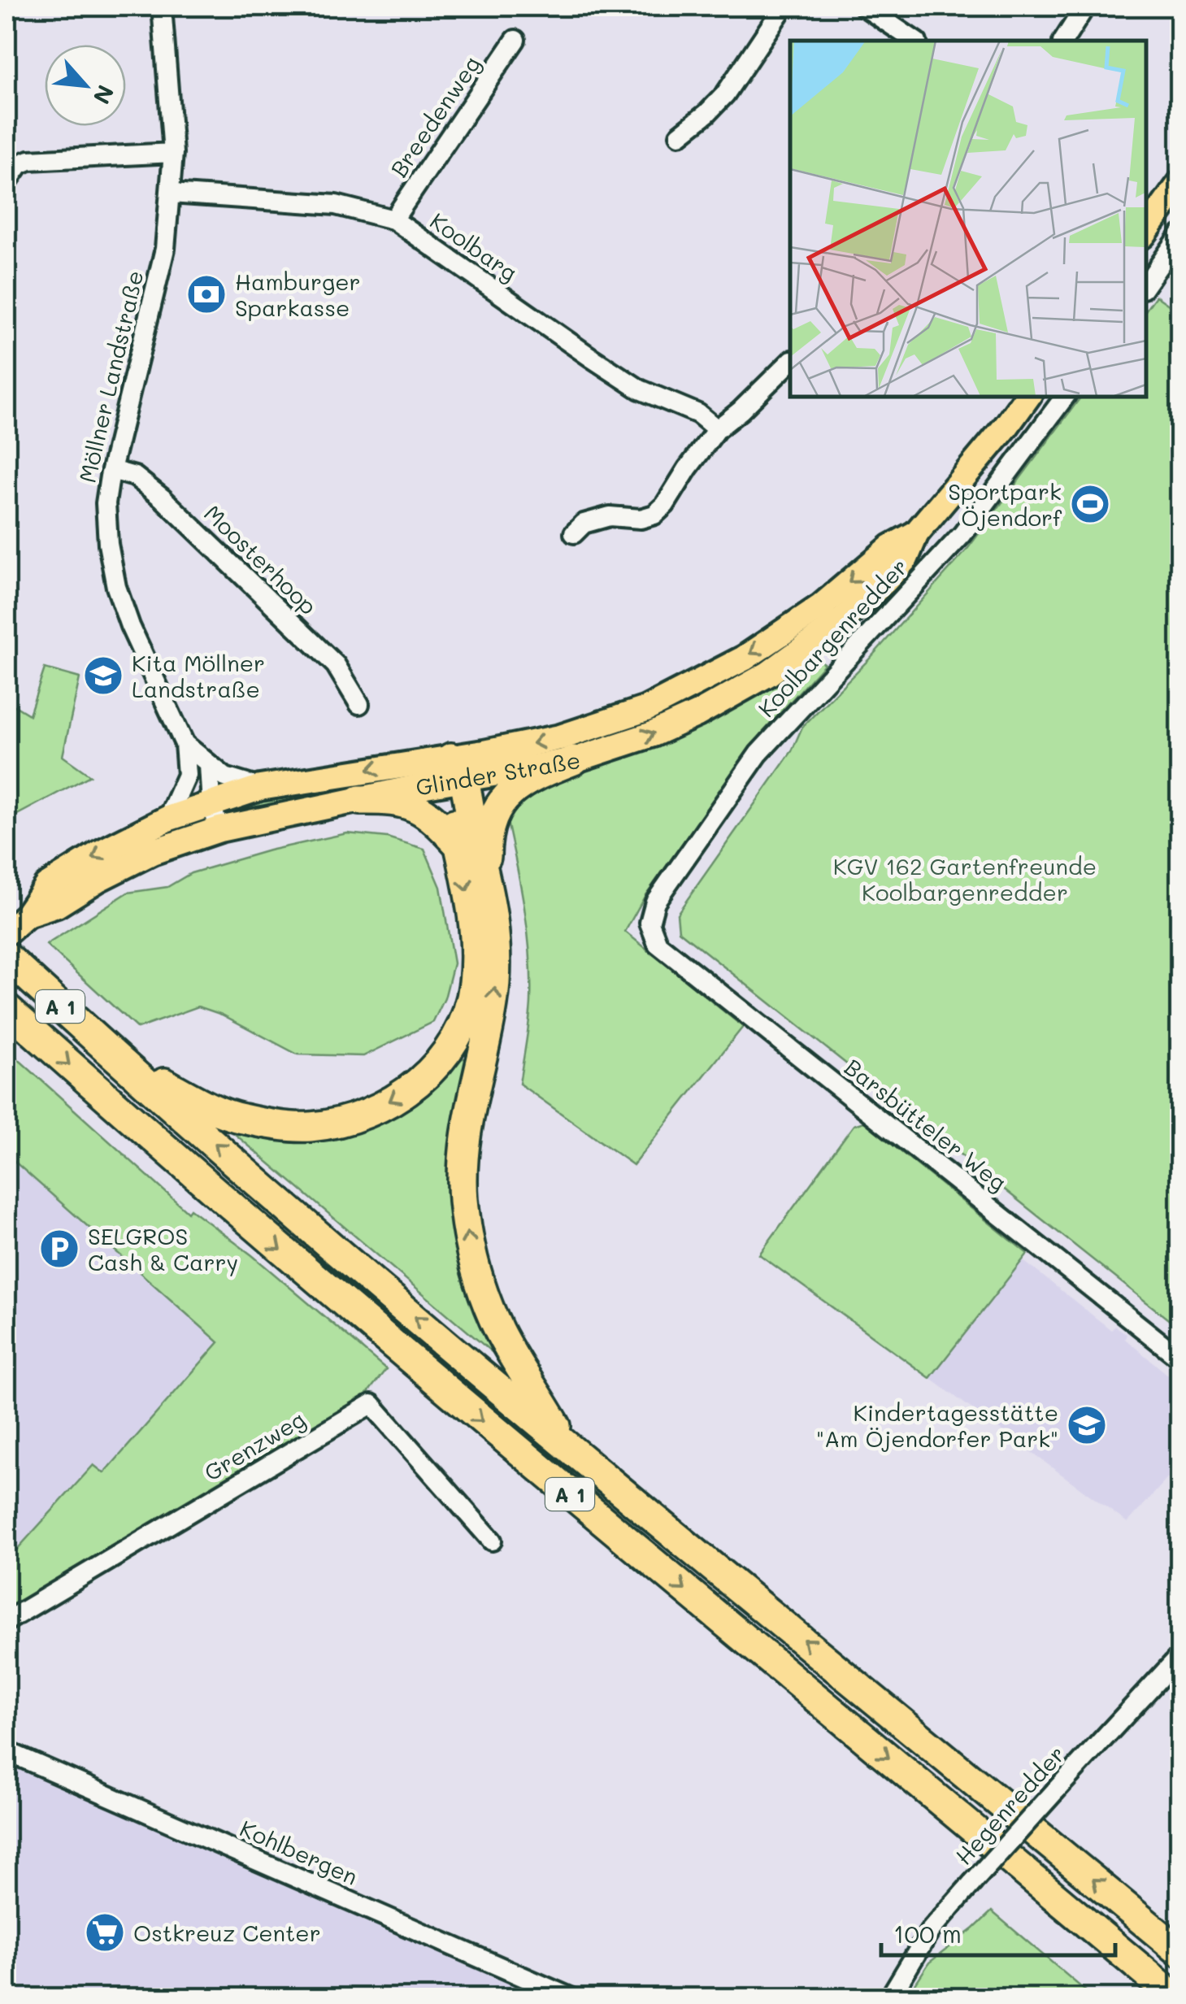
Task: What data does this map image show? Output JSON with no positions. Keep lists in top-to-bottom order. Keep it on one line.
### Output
{"streets":{"highway":["A 1"],"main road":["Glinder Straße"],"street":["Breedenweg","Koolbarg","Möllner Landstraße","Moosterhoop","Koolbargenredder","Barsbütteler Weg","Grenzweg","Hegenredder","Kohlbergen"]},"crossings":[["Breedenweg","Koolbarg"],["Koolbarg","Möllner Landstraße"],["Möllner Landstraße","Moosterhoop"],["Möllner Landstraße","Glinder Straße"],["Koolbargenredder","Barsbütteler Weg"]],"parks":["KGV 162 Gartenfreunde Koolbargenredder"],"places":{"bank":["Hamburger Sparkasse"],"sports":["Sportpark Öjendorf"],"school or university":["Kita Möllner Landstraße","Kindertagesstätte \"Am Öjendorfer Park\""],"parking":["SELGROS Cash & Carry"],"supermarket":["Ostkreuz Center"]},"scale_bar":"100 m","north":"bottom right"}
